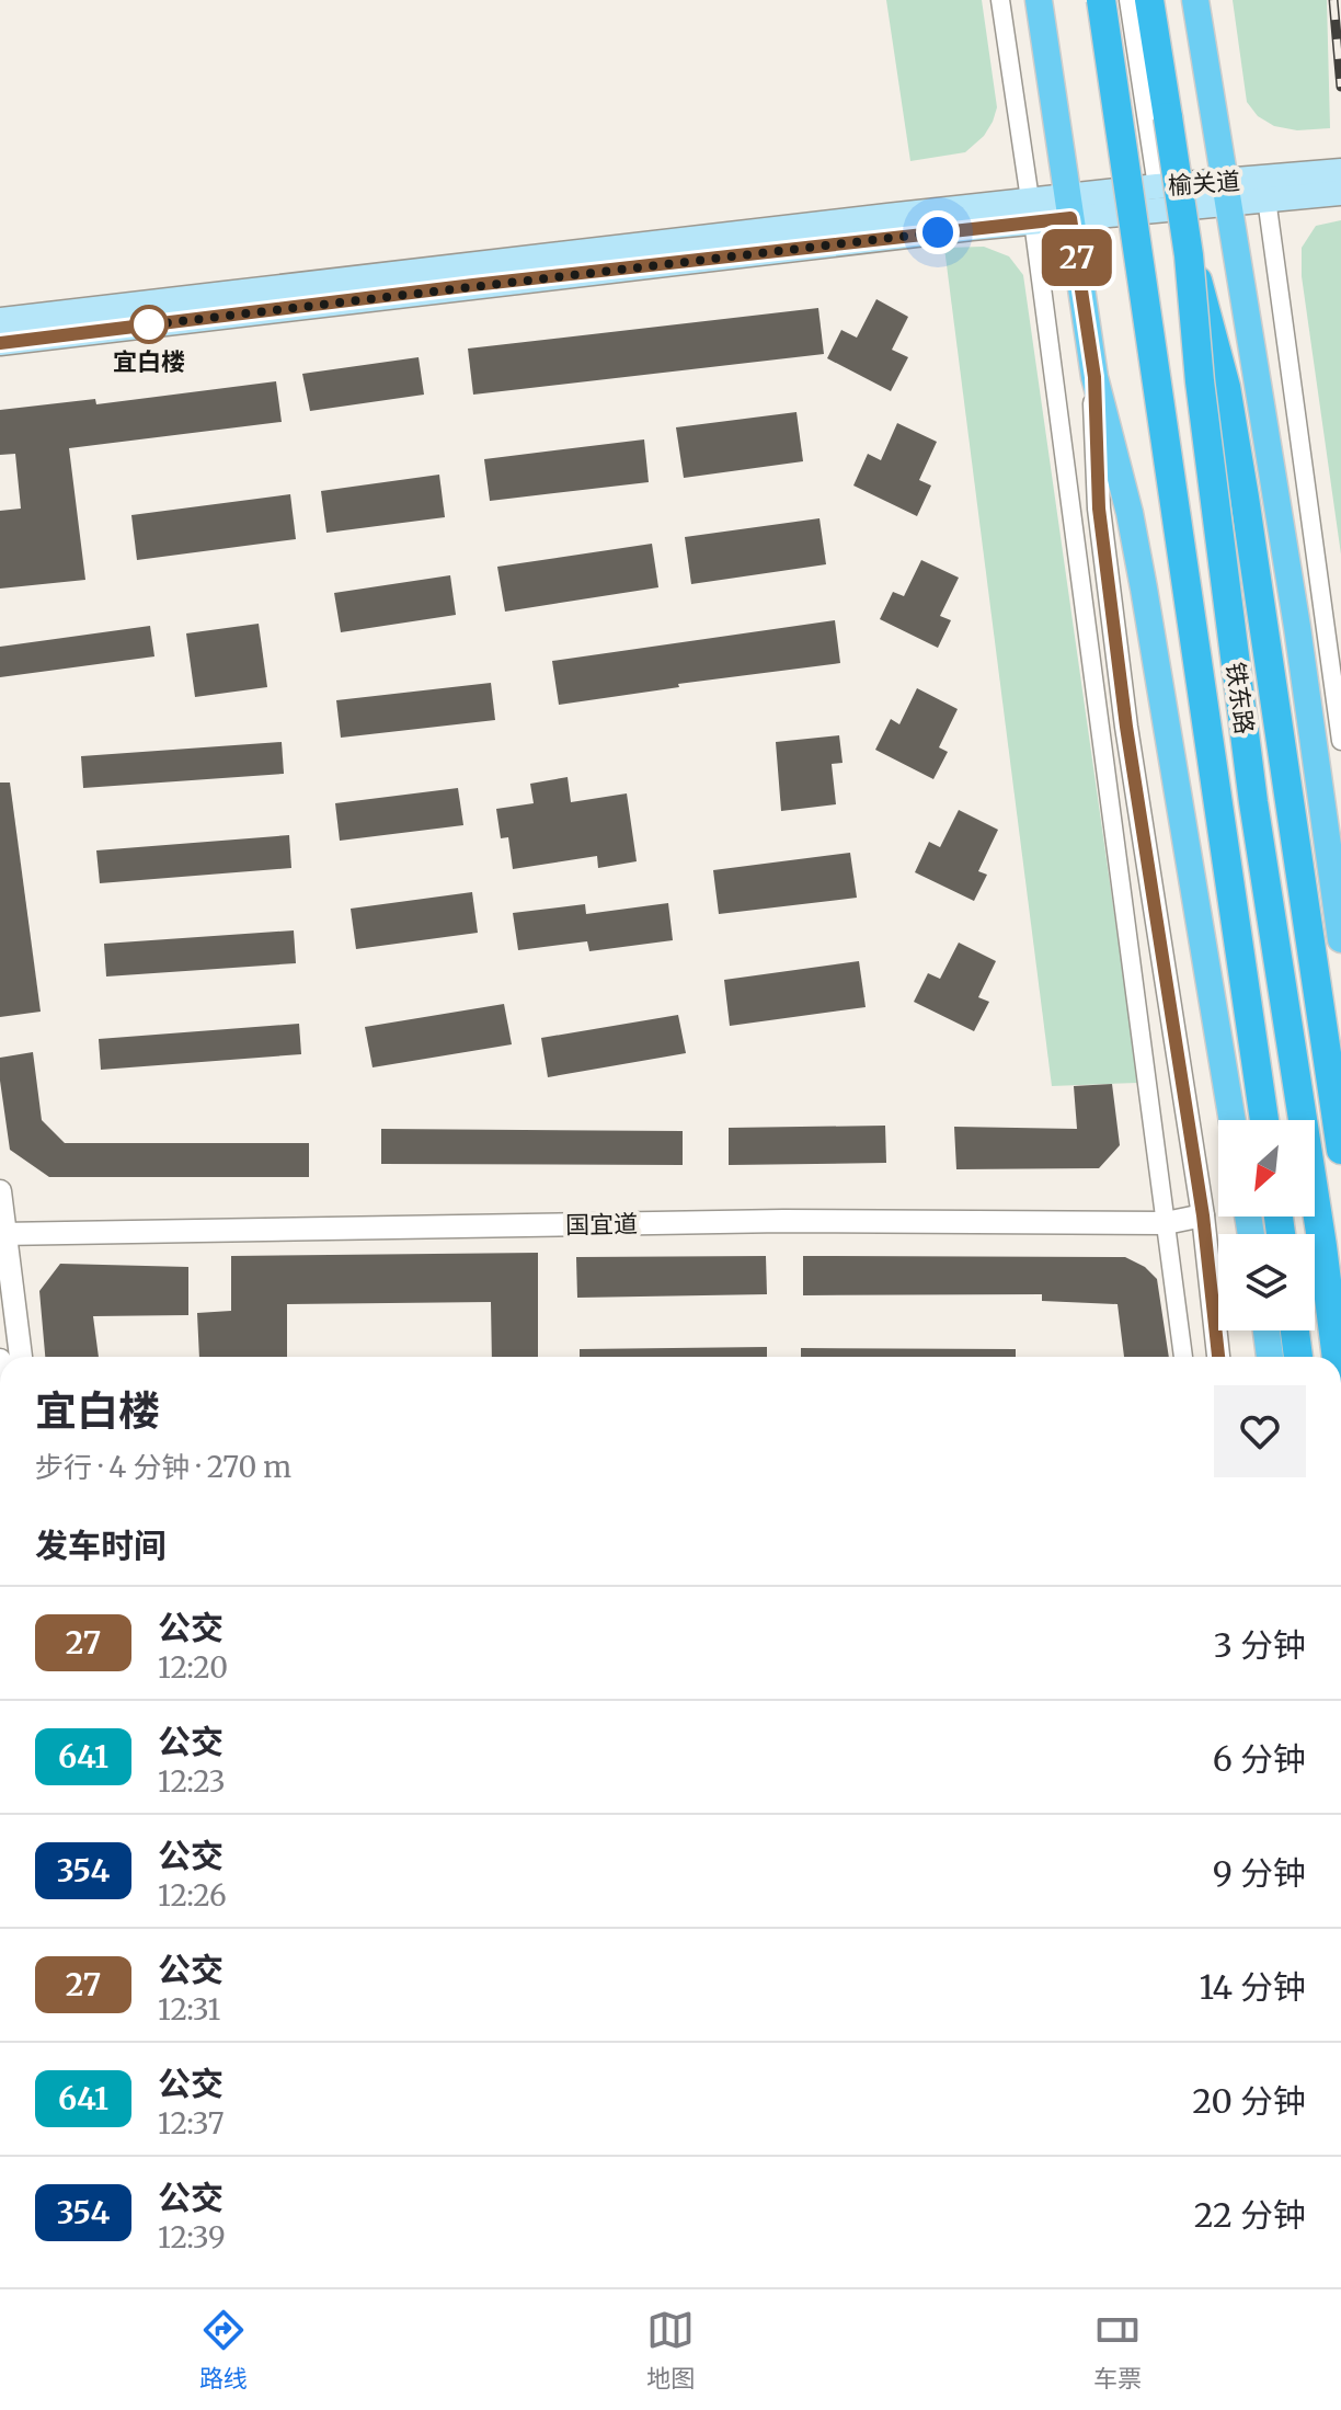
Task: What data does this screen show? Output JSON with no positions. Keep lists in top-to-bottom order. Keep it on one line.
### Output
{"streets":{"highway":["铁东路"],"main road":["榆关道"],"street":["国宜道"]},"places":["宜白楼"],"lines":["bus line 27"],"north":"bottom left","page":{"on_map":"27","heading":[["宜白楼","步行 · 4 分钟 · 270 m"],"发车时间"],"list":[{"mark":"27","name":"公交","note":"12:20","value":"3 分钟"},{"mark":"641","name":"公交","note":"12:23","value":"6 分钟"},{"mark":"354","name":"公交","note":"12:26","value":"9 分钟"},{"mark":"27","name":"公交","note":"12:31","value":"14 分钟"},{"mark":"641","name":"公交","note":"12:37","value":"20 分钟"},{"mark":"354","name":"公交","note":"12:39","value":"22 分钟"}],"tabs":["路线","地图","车票"]}}
